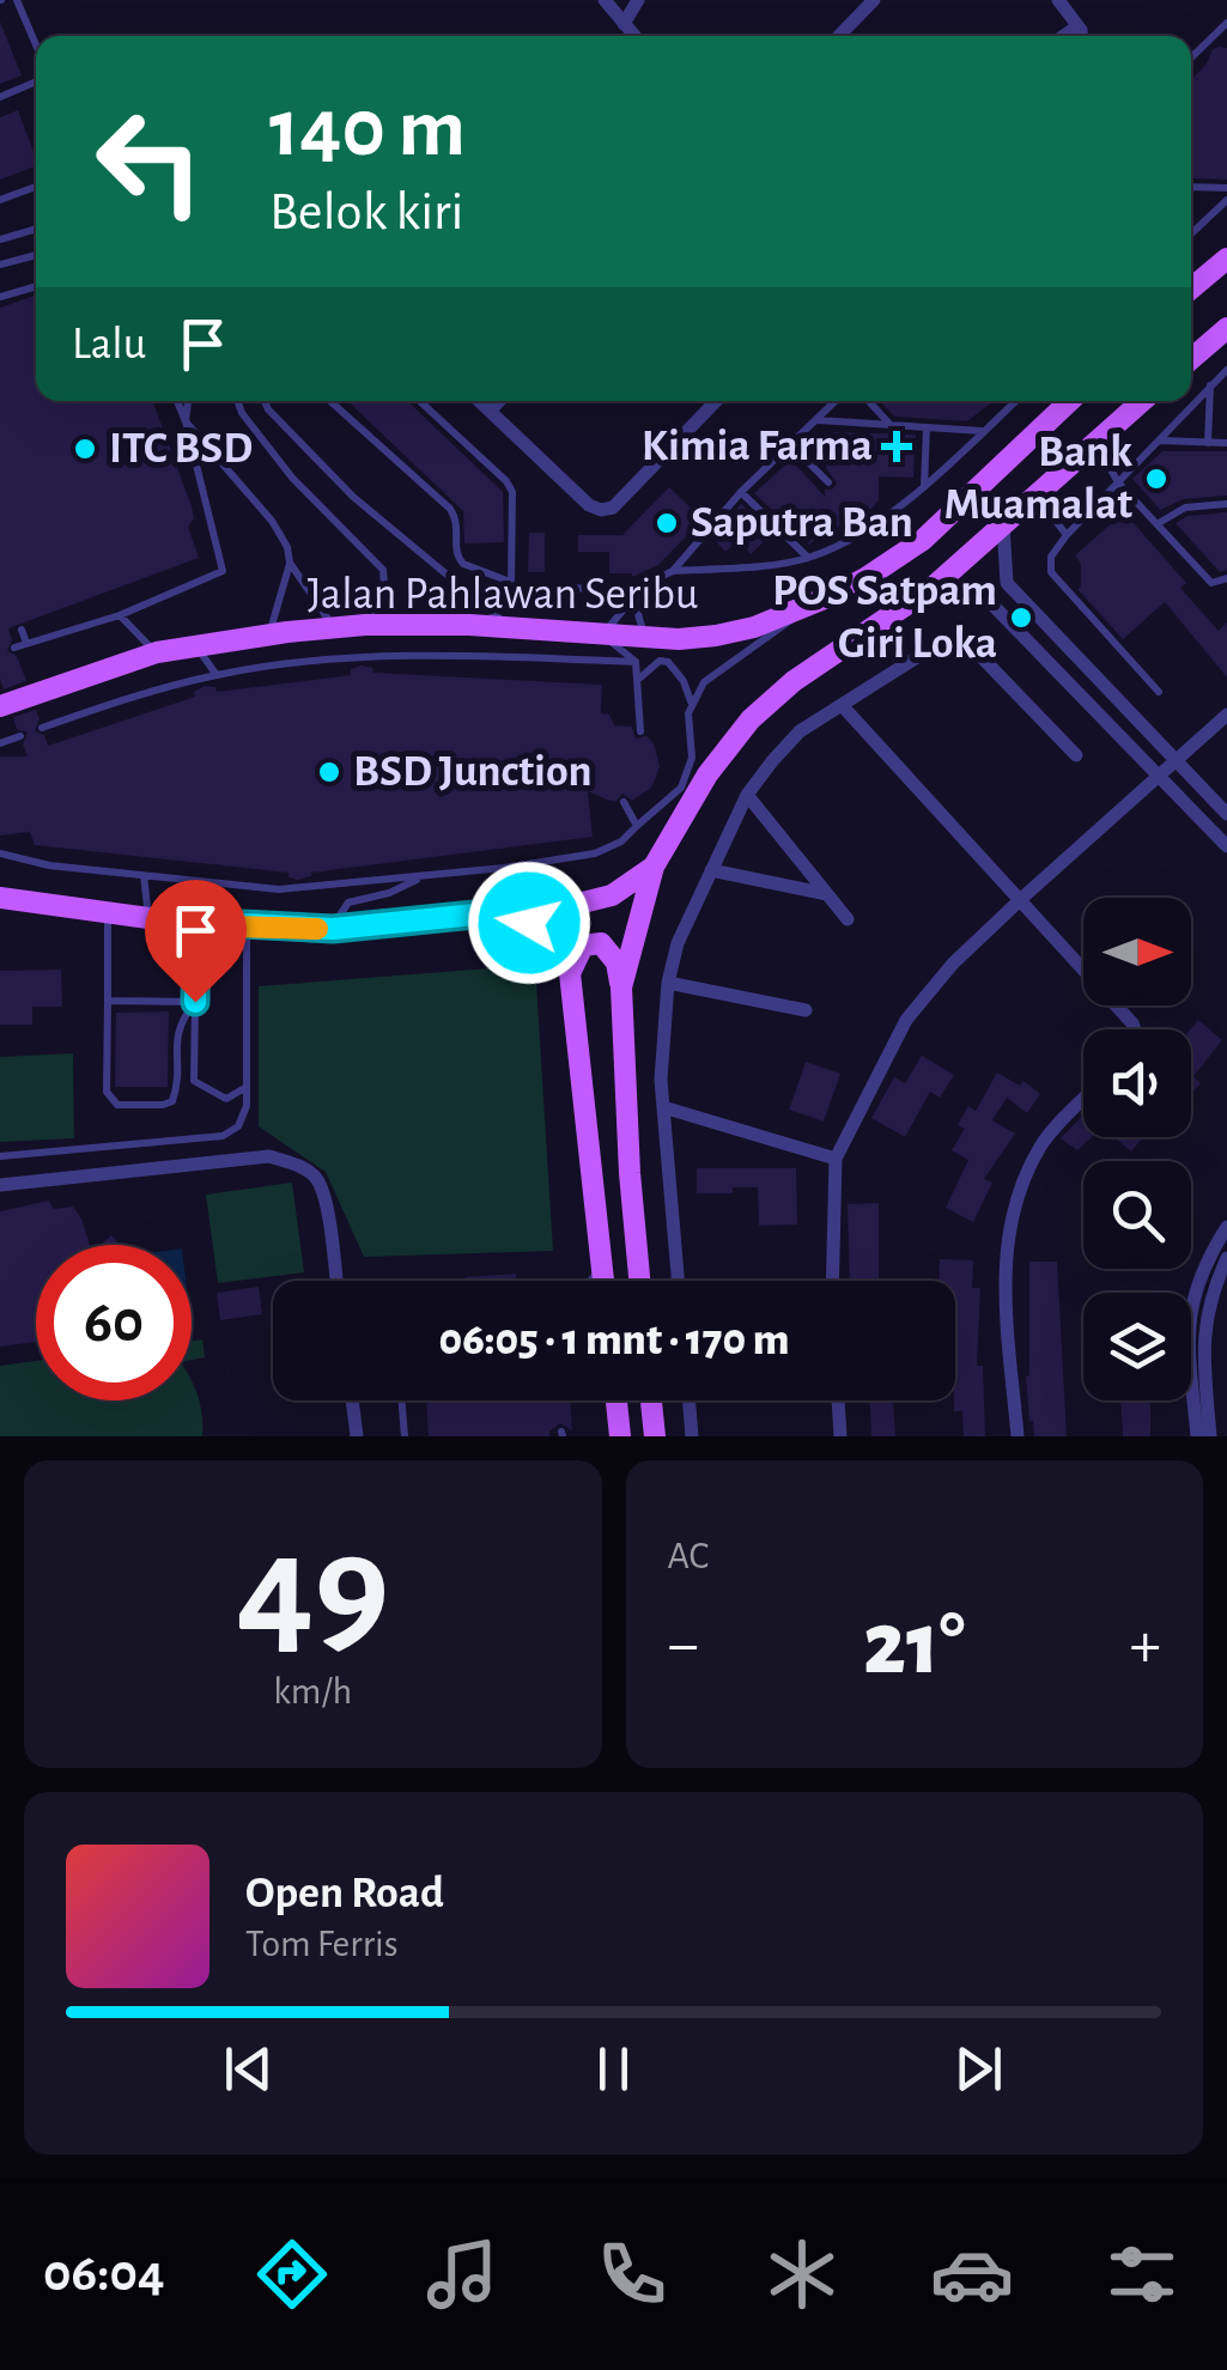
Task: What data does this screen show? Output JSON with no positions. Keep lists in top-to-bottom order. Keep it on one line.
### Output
{"streets":{"main road":["Jalan Pahlawan Seribu"]},"places":{"health":["Kimia Farma"],"other":["ITC BSD","Bank Muamalat","Saputra Ban","POS Satpam Giri Loka","BSD Junction"]},"north":"right","page":{"turn":["140 m","Belok kiri"],"then":"Lalu","limit":"60","trip":"06:05 · 1 mnt · 170 m","tile":[["49","km/h"],"AC"],"heat":["−","21°","+"],"song":["Open Road","Tom Ferris"],"tabs":"06:04"}}
